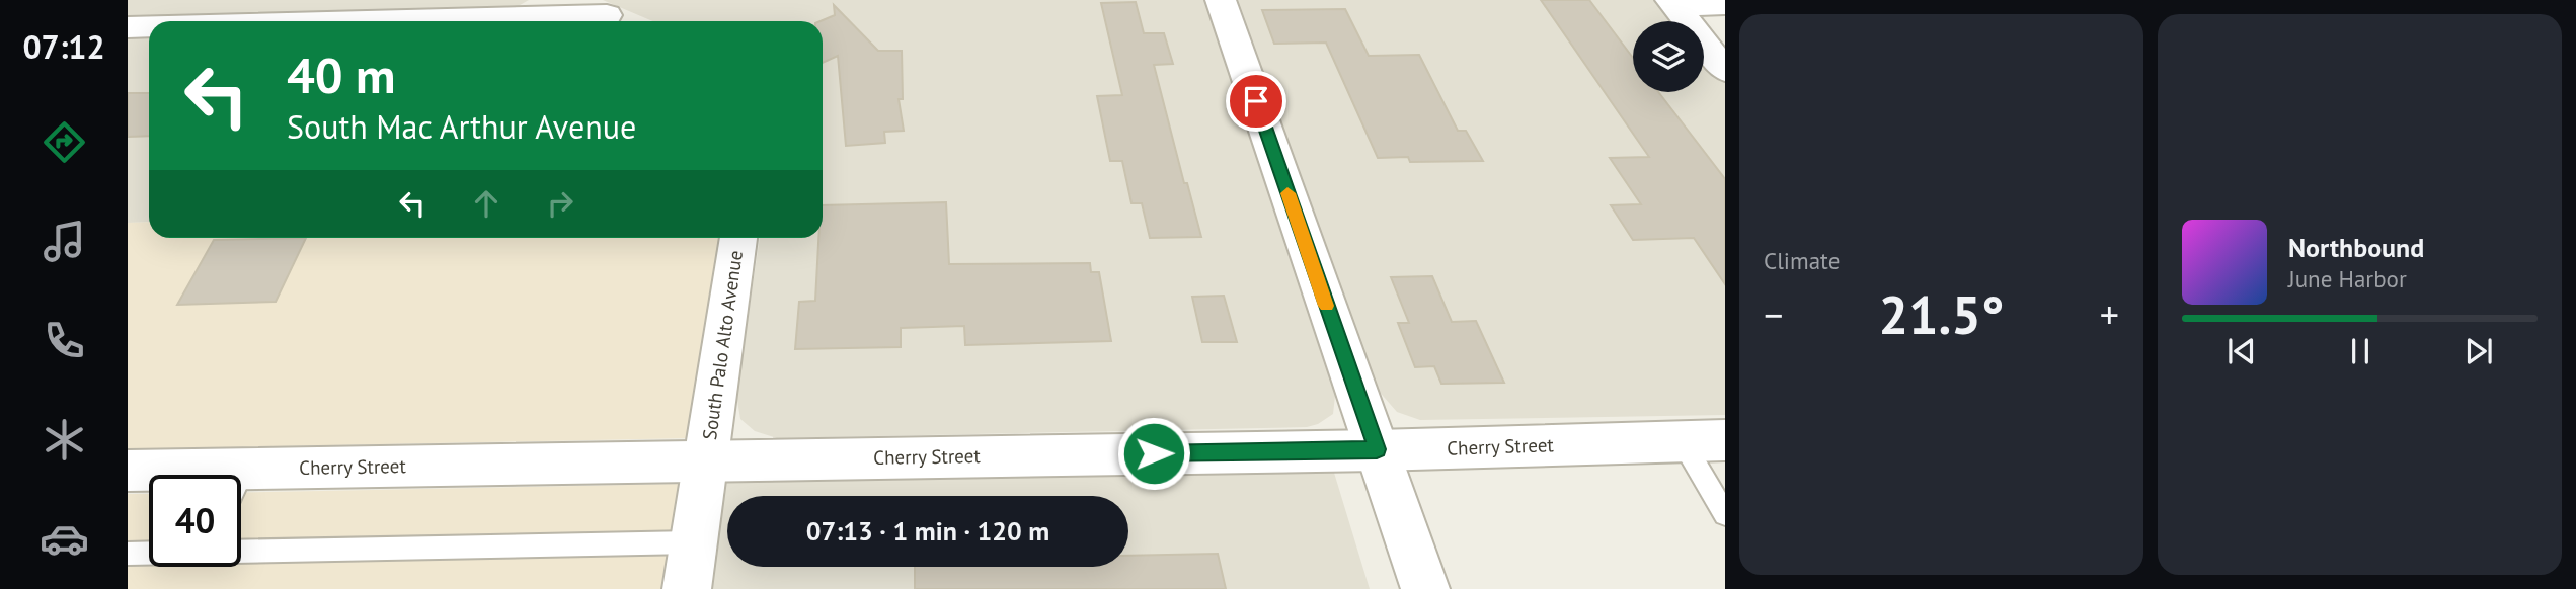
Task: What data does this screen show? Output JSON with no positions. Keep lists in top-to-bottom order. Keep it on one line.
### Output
{"streets":{"street":["South Palo Alto Avenue","Cherry Street"]},"crossings":[["South Palo Alto Avenue","Cherry Street"]],"page":{"tabs":"07:12","tile":"Climate","turn":["40 m","South Mac Arthur Avenue"],"song":["Northbound","June Harbor"],"heat":["−","21.5°","+"],"limit":"40","trip":"07:13 · 1 min · 120 m"}}
